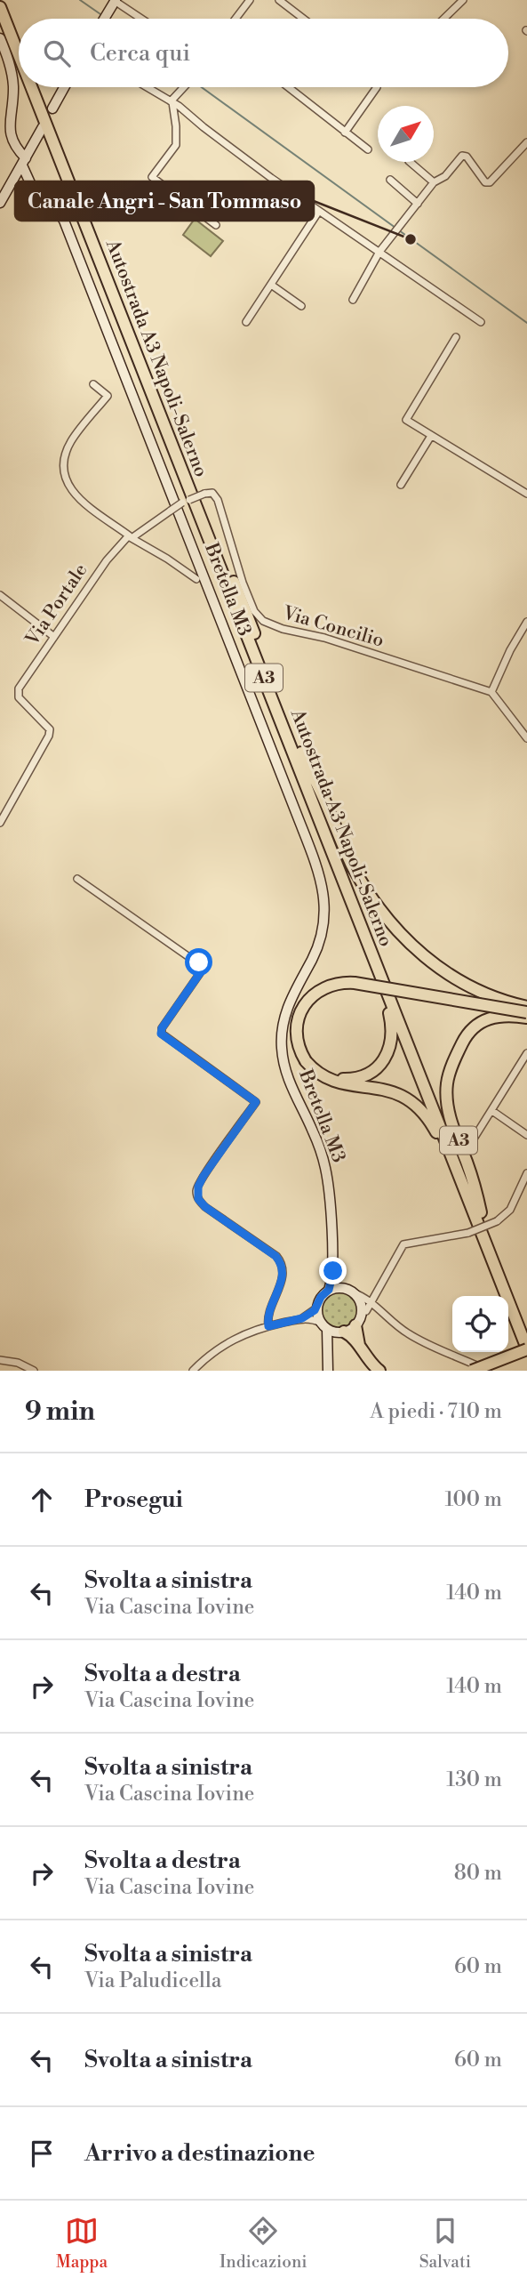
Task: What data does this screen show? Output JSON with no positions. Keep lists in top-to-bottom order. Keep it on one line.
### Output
{"streets":{"highway":["Autostrada A3 Napoli-Salerno","A3"],"street":["Bretella M3","Via Portale","Via Concilio"]},"crossings":[["Autostrada A3 Napoli-Salerno","A3"],["Via Portale","Via Concilio"]],"places":["Canale Angri - San Tommaso"],"north":"top right","page":{"search":"Cerca qui","heading":["9 min","A piedi · 710 m"],"list":[["Prosegui","100 m"],["Svolta a sinistra","Via Cascina Iovine","140 m"],["Svolta a destra","Via Cascina Iovine","140 m"],["Svolta a sinistra","Via Cascina Iovine","130 m"],["Svolta a destra","Via Cascina Iovine","80 m"],["Svolta a sinistra","Via Paludicella","60 m"],["Svolta a sinistra","60 m"],"Arrivo a destinazione"],"nav":["Mappa","Indicazioni","Salvati"]}}
